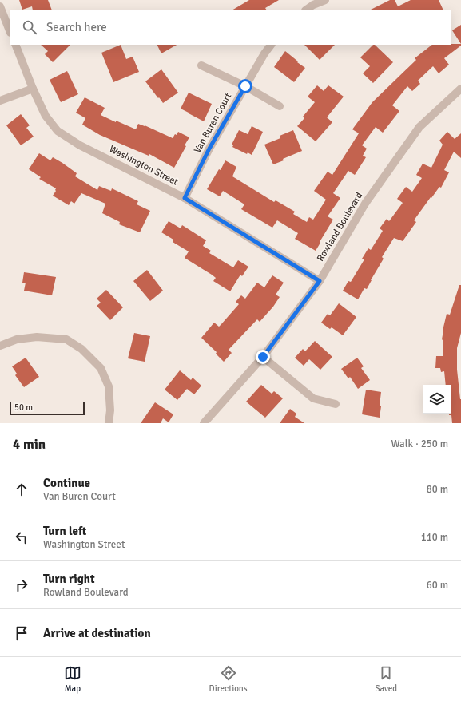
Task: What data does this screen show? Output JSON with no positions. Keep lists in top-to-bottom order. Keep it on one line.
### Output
{"streets":{"street":["Van Buren Court","Washington Street","Rowland Boulevard"]},"crossings":[["Van Buren Court","Washington Street"],["Washington Street","Rowland Boulevard"]],"scale_bar":"50 m","page":{"search":"Search here","scale":"50 m","heading":["4 min","Walk · 250 m"],"list":[["Continue","Van Buren Court","80 m"],["Turn left","Washington Street","110 m"],["Turn right","Rowland Boulevard","60 m"],"Arrive at destination"],"nav":["Map","Directions","Saved"]}}
